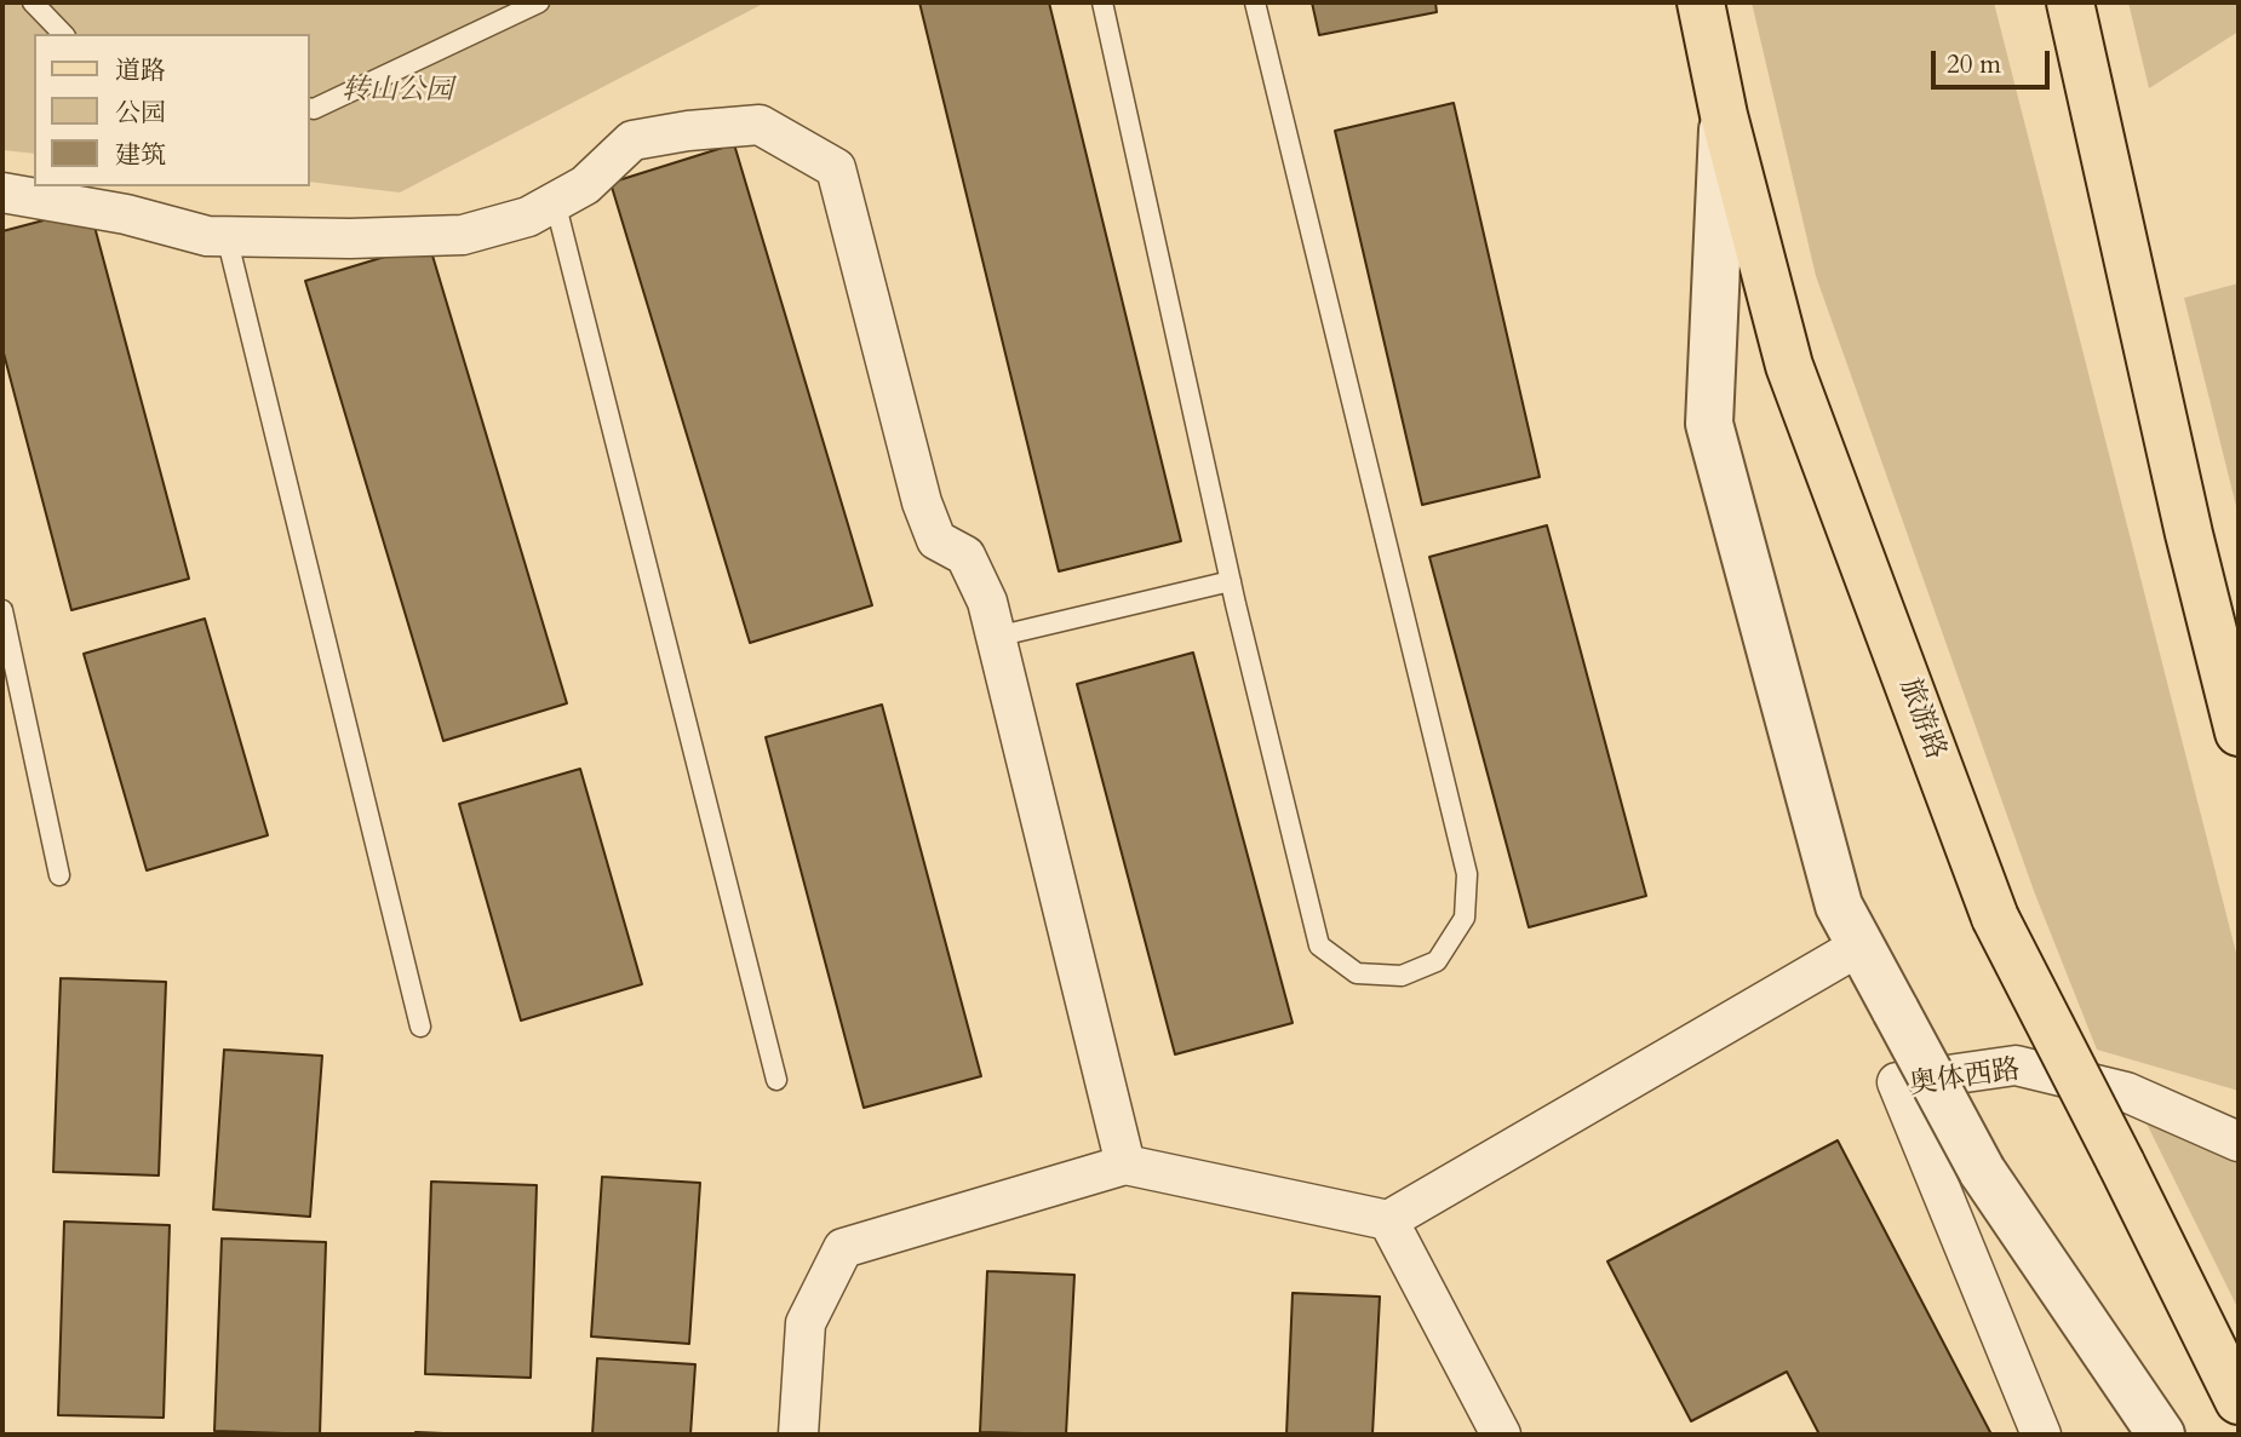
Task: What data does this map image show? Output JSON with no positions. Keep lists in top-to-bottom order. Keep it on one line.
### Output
{"streets":{"main road":["旅游路"],"street":["奥体西路"]},"parks":["转山公园"],"legend":["道路","公园","建筑"],"scale_bar":"20 m"}
